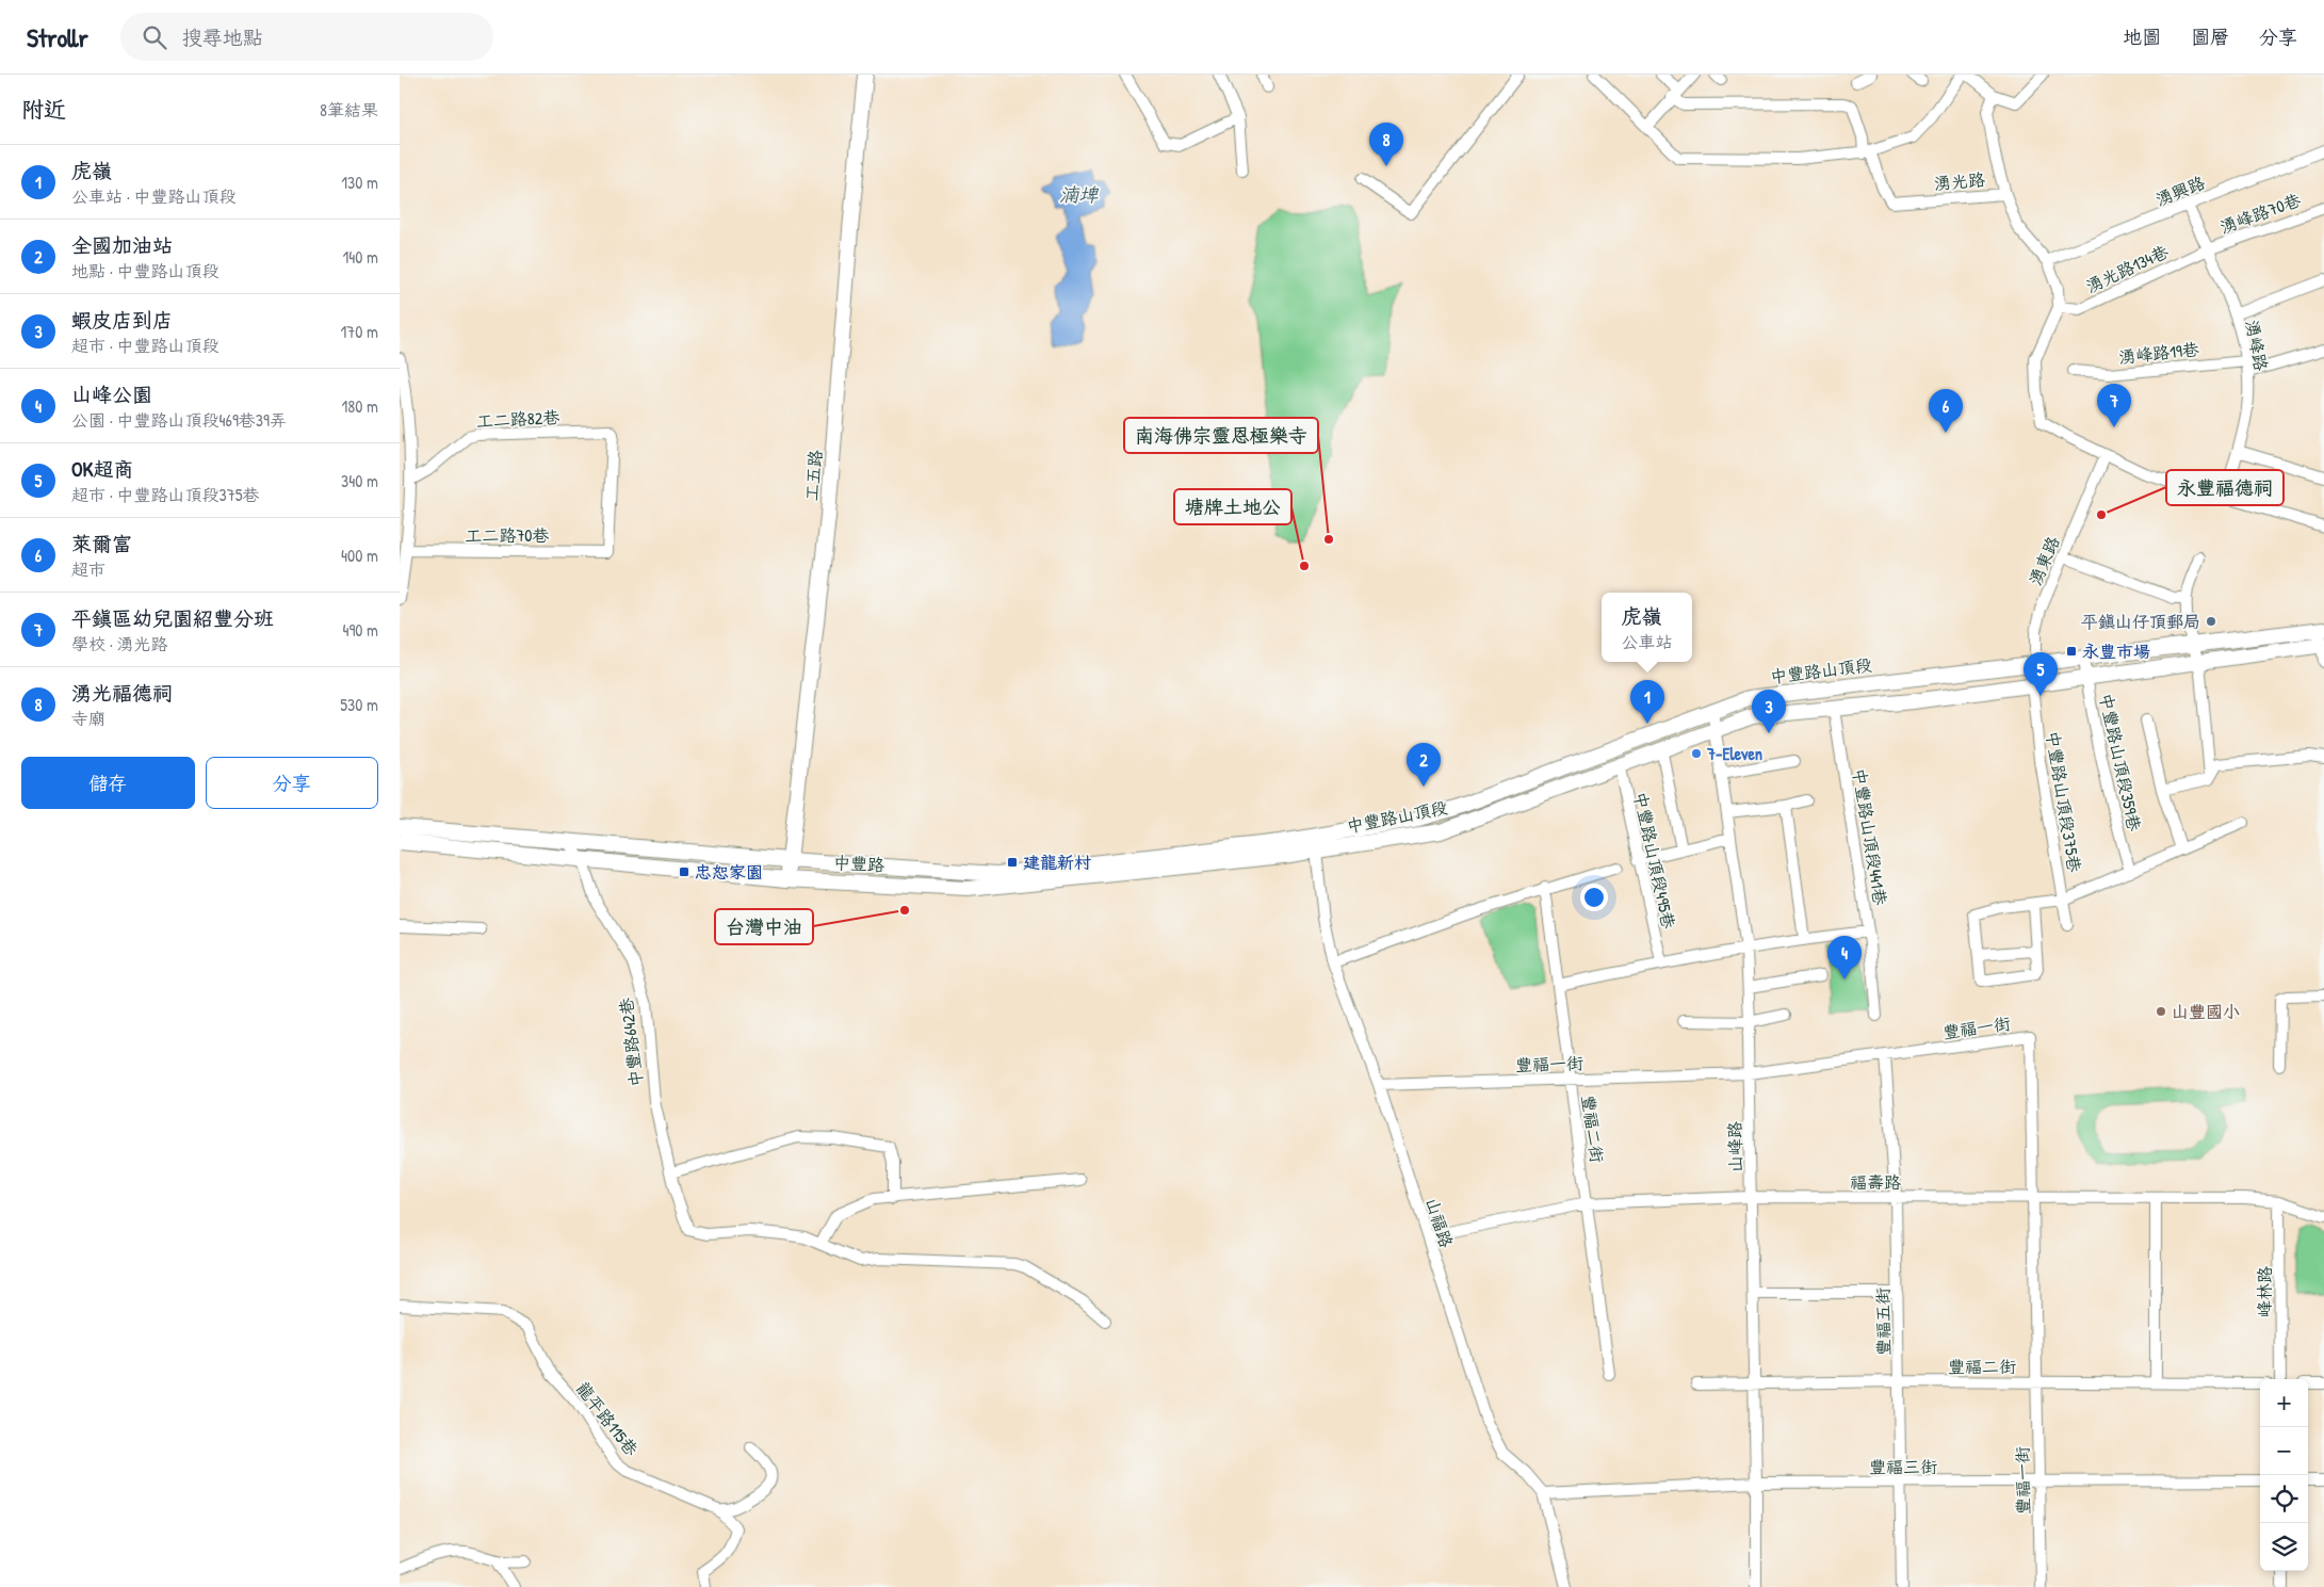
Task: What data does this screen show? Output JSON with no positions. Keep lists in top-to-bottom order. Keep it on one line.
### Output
{"streets":{"main road":["工五路","中豐路山頂段","中豐路"],"street":["湧光路","湧興路","湧峰路70巷","湧光路134巷","湧峰路","湧峰路19巷","工二路82巷","工二路70巷","湧東路","中豐路山頂段359巷","中豐路山頂段375巷","中豐路山頂段441巷","中豐路山頂段495巷","豐福一街","中豐路642巷","豐福二街","山峰路","福壽路","山福路","峰林路","豐福五街","龍平路115巷","豐福三街"]},"crossings":[["湧光路","湧興路"],["湧光路","湧光路134巷"],["湧興路","湧峰路"],["湧峰路70巷","湧光路134巷"],["湧峰路70巷","湧峰路"],["湧光路134巷","湧峰路"],["湧峰路","湧峰路19巷"],["工二路82巷","工二路70巷"],["工五路","中豐路"],["湧東路","中豐路山頂段"],["湧東路","中豐路山頂段375巷"],["中豐路山頂段","中豐路山頂段359巷"],["中豐路山頂段","中豐路山頂段375巷"],["中豐路山頂段","中豐路山頂段441巷"],["中豐路山頂段","中豐路山頂段495巷"],["中豐路山頂段","中豐路"],["中豐路山頂段","山峰路"],["中豐路山頂段","山福路"],["中豐路","中豐路642巷"],["中豐路","山福路"],["豐福一街","豐福二街"],["豐福一街","山峰路"],["豐福一街","福壽路"],["豐福一街","山福路"],["豐福一街","豐福五街"],["豐福一街","豐福三街"],["豐福二街","山峰路"],["豐福二街","福壽路"],["豐福二街","豐福五街"],["山峰路","福壽路"],["山峰路","豐福三街"],["福壽路","山福路"],["福壽路","峰林路"],["福壽路","豐福五街"],["山福路","豐福三街"],["豐福五街","豐福三街"]],"water":["湳埤"],"places":{"other":["永豐福德祠","南海佛宗靈恩極樂寺","塘牌土地公","平鎮山仔頂郵局","7-Eleven","台灣中油","山豐國小"],"transit":["永豊市場","建龍新村","忠恕家園"]},"page":{"header":"Strollr","search":"搜尋地點","nav":["地圖","圖層","分享"],"heading":["附近","8筆結果"],"pins":["8","7","6","5","1","3","2","4"],"list":[{"mark":"1","name":"虎嶺","note":"公車站 · 中豐路山頂段","value":"130 m"},{"mark":"2","name":"全國加油站","note":"地點 · 中豐路山頂段","value":"140 m"},{"mark":"3","name":"蝦皮店到店","note":"超市 · 中豐路山頂段","value":"170 m"},{"mark":"4","name":"山峰公園","note":"公園 · 中豐路山頂段469巷39弄","value":"180 m"},{"mark":"5","name":"OK超商","note":"超市 · 中豐路山頂段375巷","value":"340 m"},{"mark":"6","name":"萊爾富","note":"超市","value":"400 m"},{"mark":"7","name":"平鎮區幼兒園紹豐分班","note":"學校 · 湧光路","value":"490 m"},{"mark":"8","name":"湧光福德祠","note":"寺廟","value":"530 m"}],"popup":["虎嶺","公車站"],"buttons":["儲存","分享"],"map_buttons":["+","−"]}}
